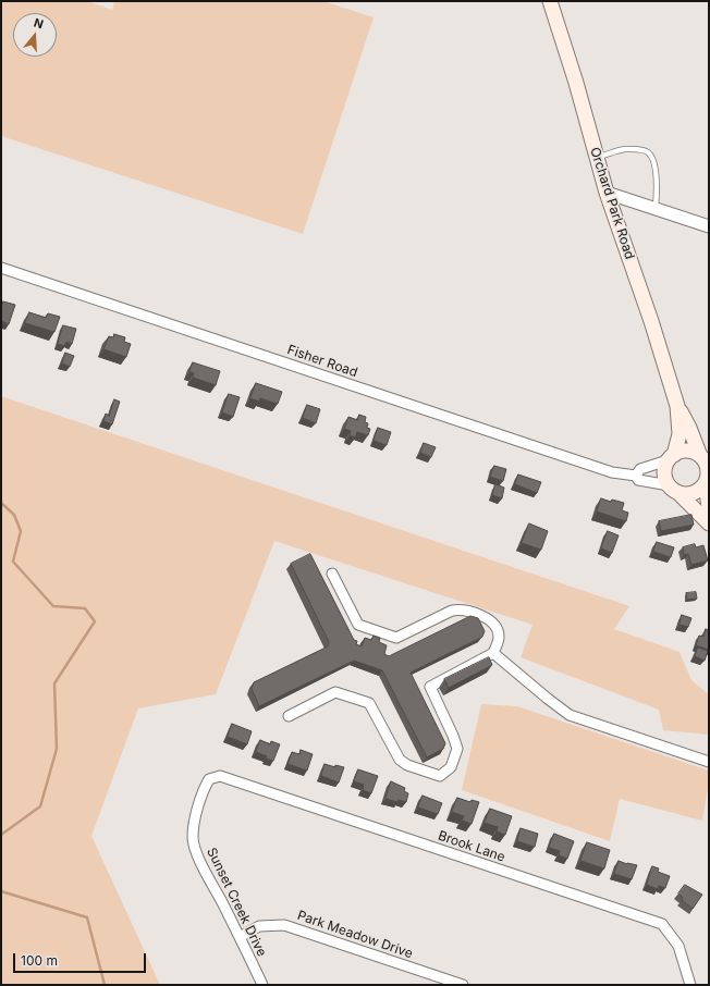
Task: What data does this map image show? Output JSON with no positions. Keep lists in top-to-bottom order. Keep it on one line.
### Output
{"streets":{"main road":["Orchard Park Road"],"street":["Fisher Road","Brook Lane","Sunset Creek Drive","Park Meadow Drive"]},"crossings":[["Orchard Park Road","Fisher Road"],["Brook Lane","Sunset Creek Drive"],["Sunset Creek Drive","Park Meadow Drive"]],"scale_bar":"100 m","north":"top"}
